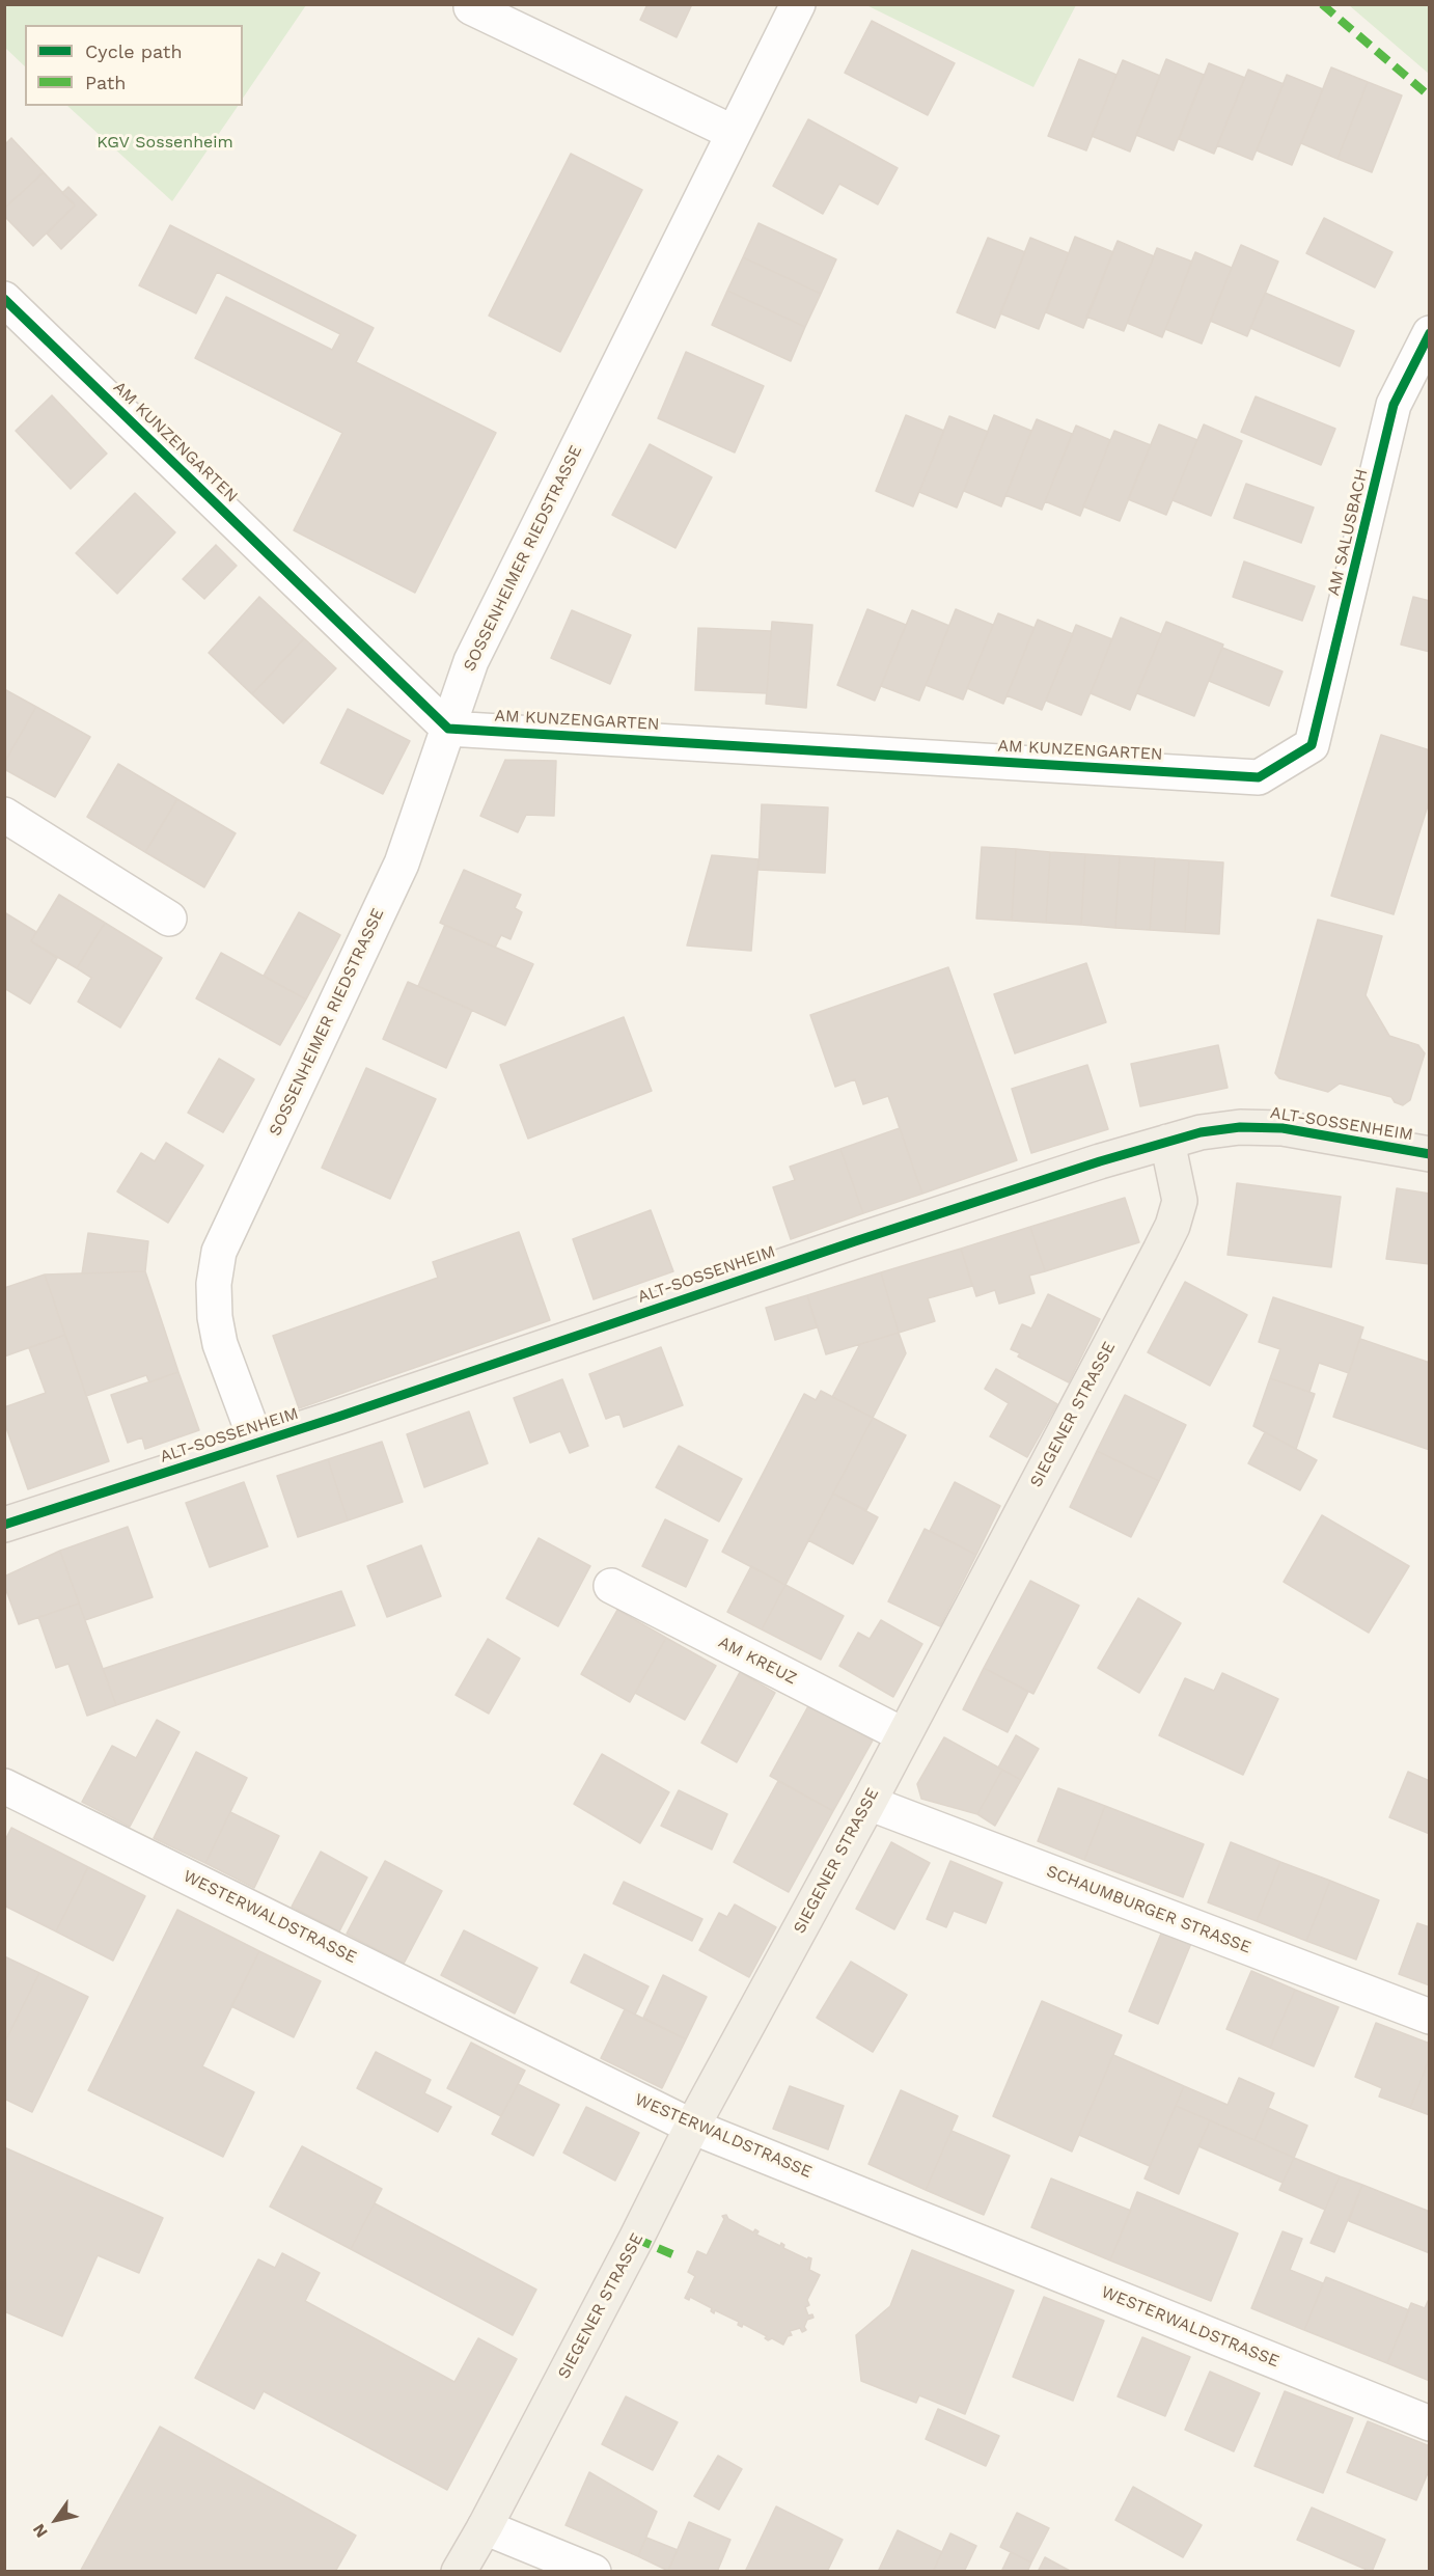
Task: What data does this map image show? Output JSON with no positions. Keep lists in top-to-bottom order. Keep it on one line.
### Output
{"streets":{"main road":["ALT-SOSSENHEIM","SIEGENER STRASSE"],"street":["AM KUNZENGARTEN","AM SALUSBACH","SOSSENHEIMER RIEDSTRASSE","AM KREUZ","SCHAUMBURGER STRASSE","WESTERWALDSTRASSE"]},"crossings":[["AM KUNZENGARTEN","AM SALUSBACH"],["AM KUNZENGARTEN","SOSSENHEIMER RIEDSTRASSE"],["SOSSENHEIMER RIEDSTRASSE","ALT-SOSSENHEIM"],["ALT-SOSSENHEIM","SIEGENER STRASSE"],["SIEGENER STRASSE","AM KREUZ"],["SIEGENER STRASSE","SCHAUMBURGER STRASSE"],["SIEGENER STRASSE","WESTERWALDSTRASSE"]],"parks":["KGV Sossenheim"],"legend":["Cycle path","Path"],"north":"bottom left"}
